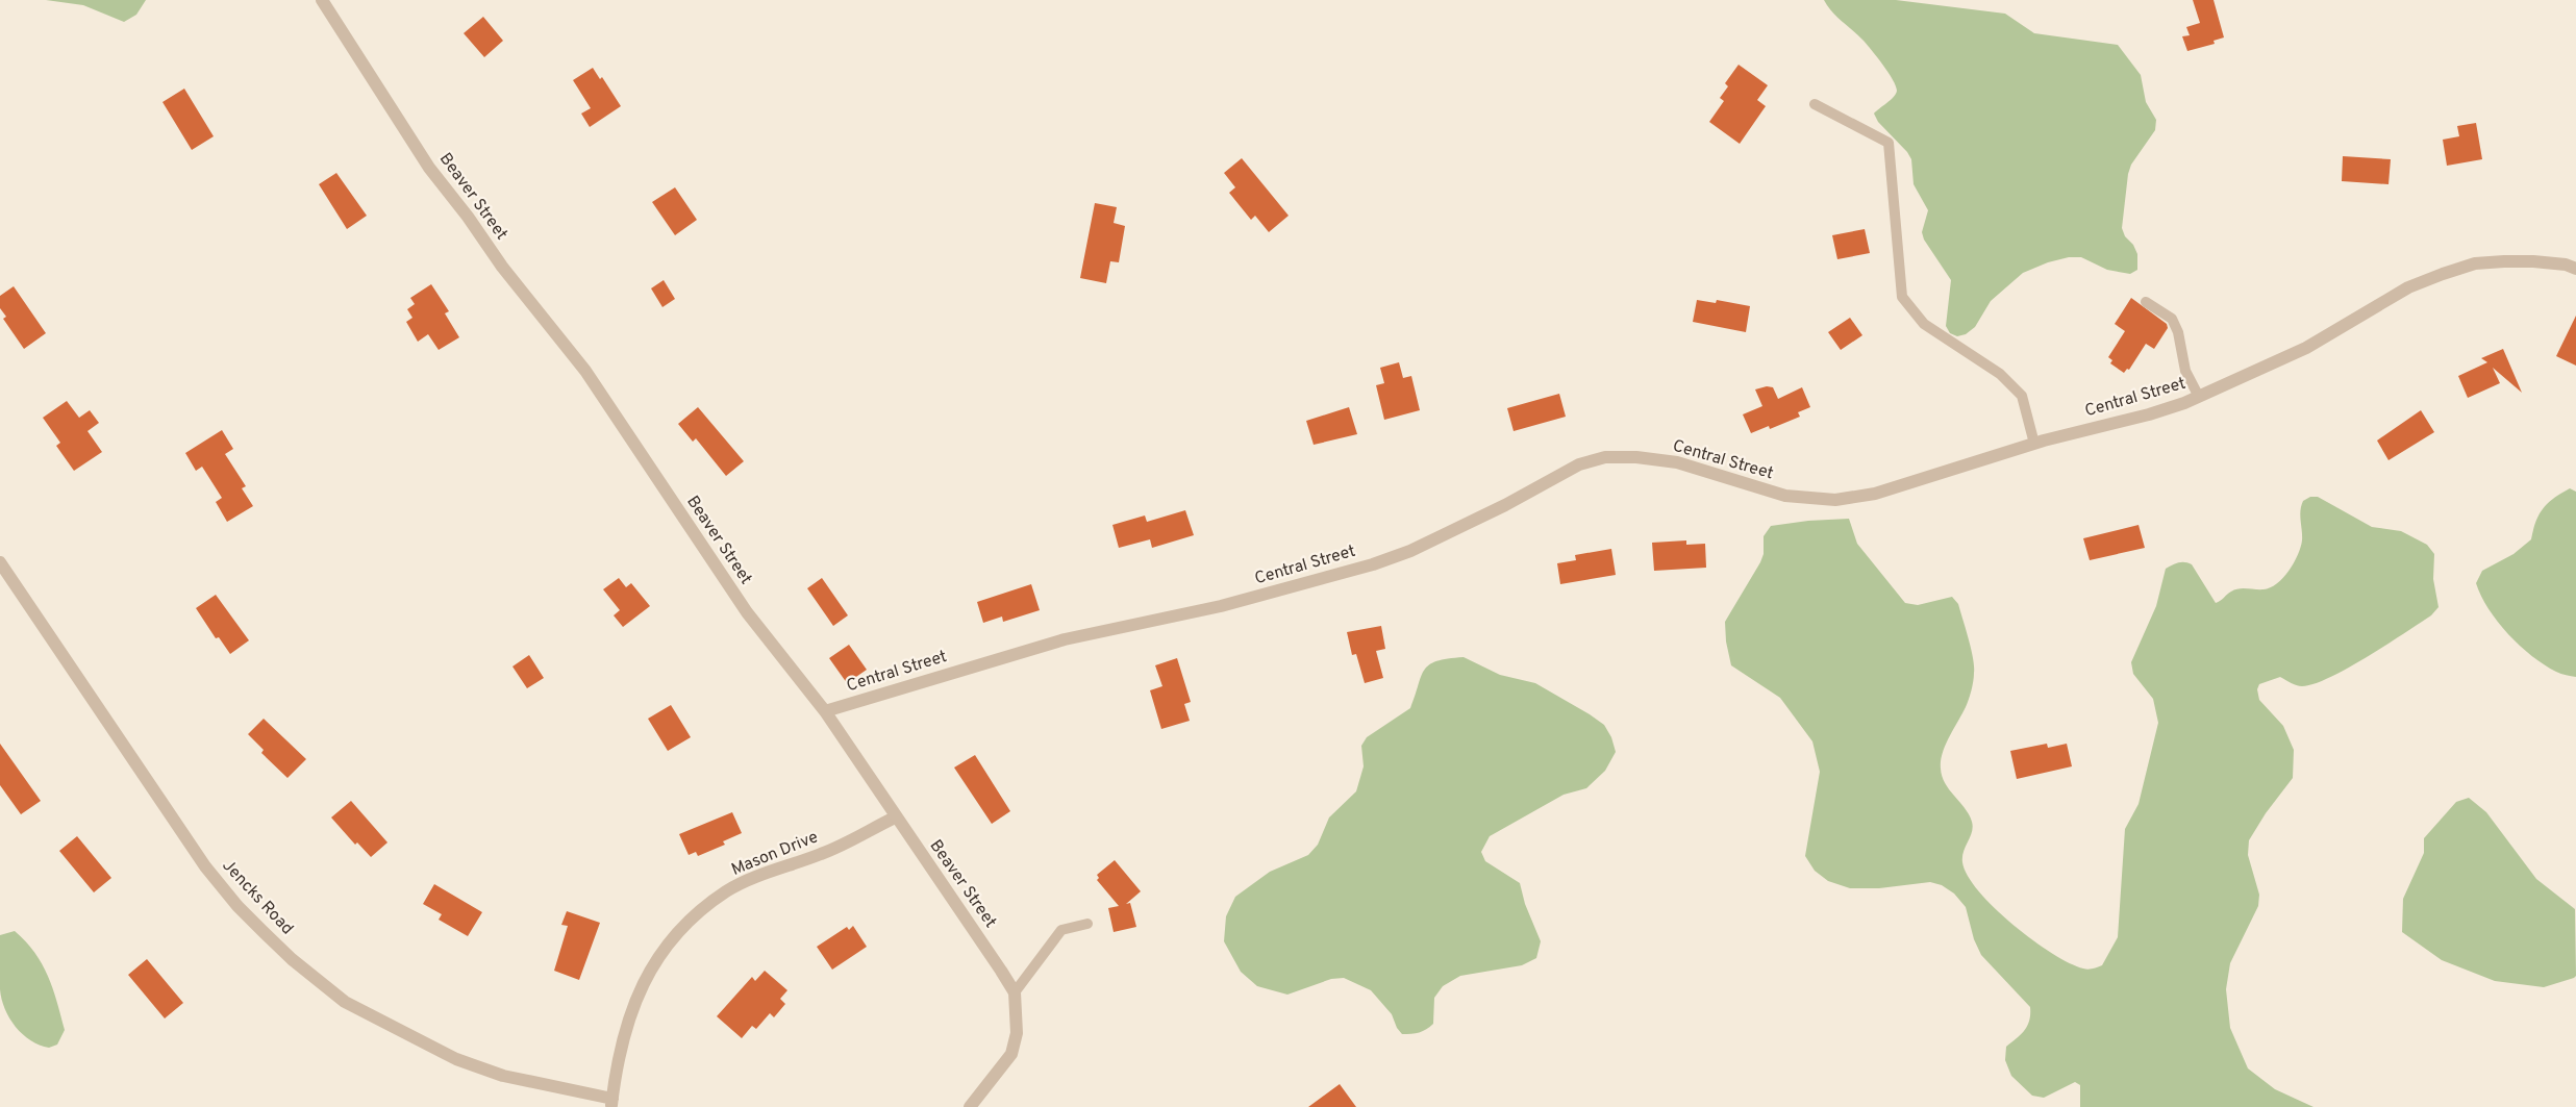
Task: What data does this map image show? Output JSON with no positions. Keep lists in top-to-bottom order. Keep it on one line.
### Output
{"streets":{"street":["Beaver Street","Central Street","Mason Drive","Jencks Road"]},"crossings":[["Beaver Street","Central Street"],["Beaver Street","Mason Drive"],["Mason Drive","Jencks Road"]]}
